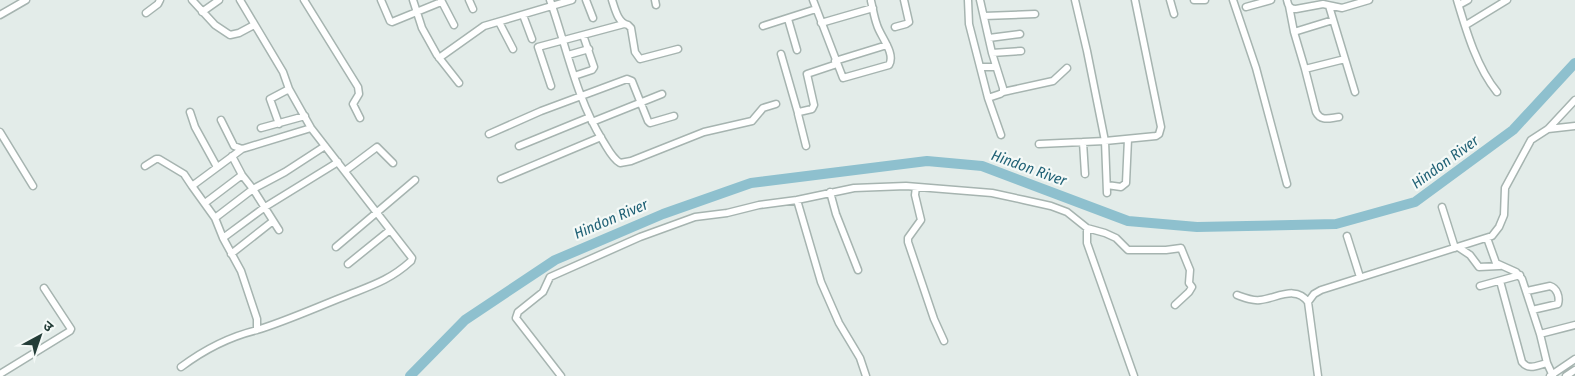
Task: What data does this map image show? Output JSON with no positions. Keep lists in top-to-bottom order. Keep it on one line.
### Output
{"water":["Hindon River"],"north":"top right"}
